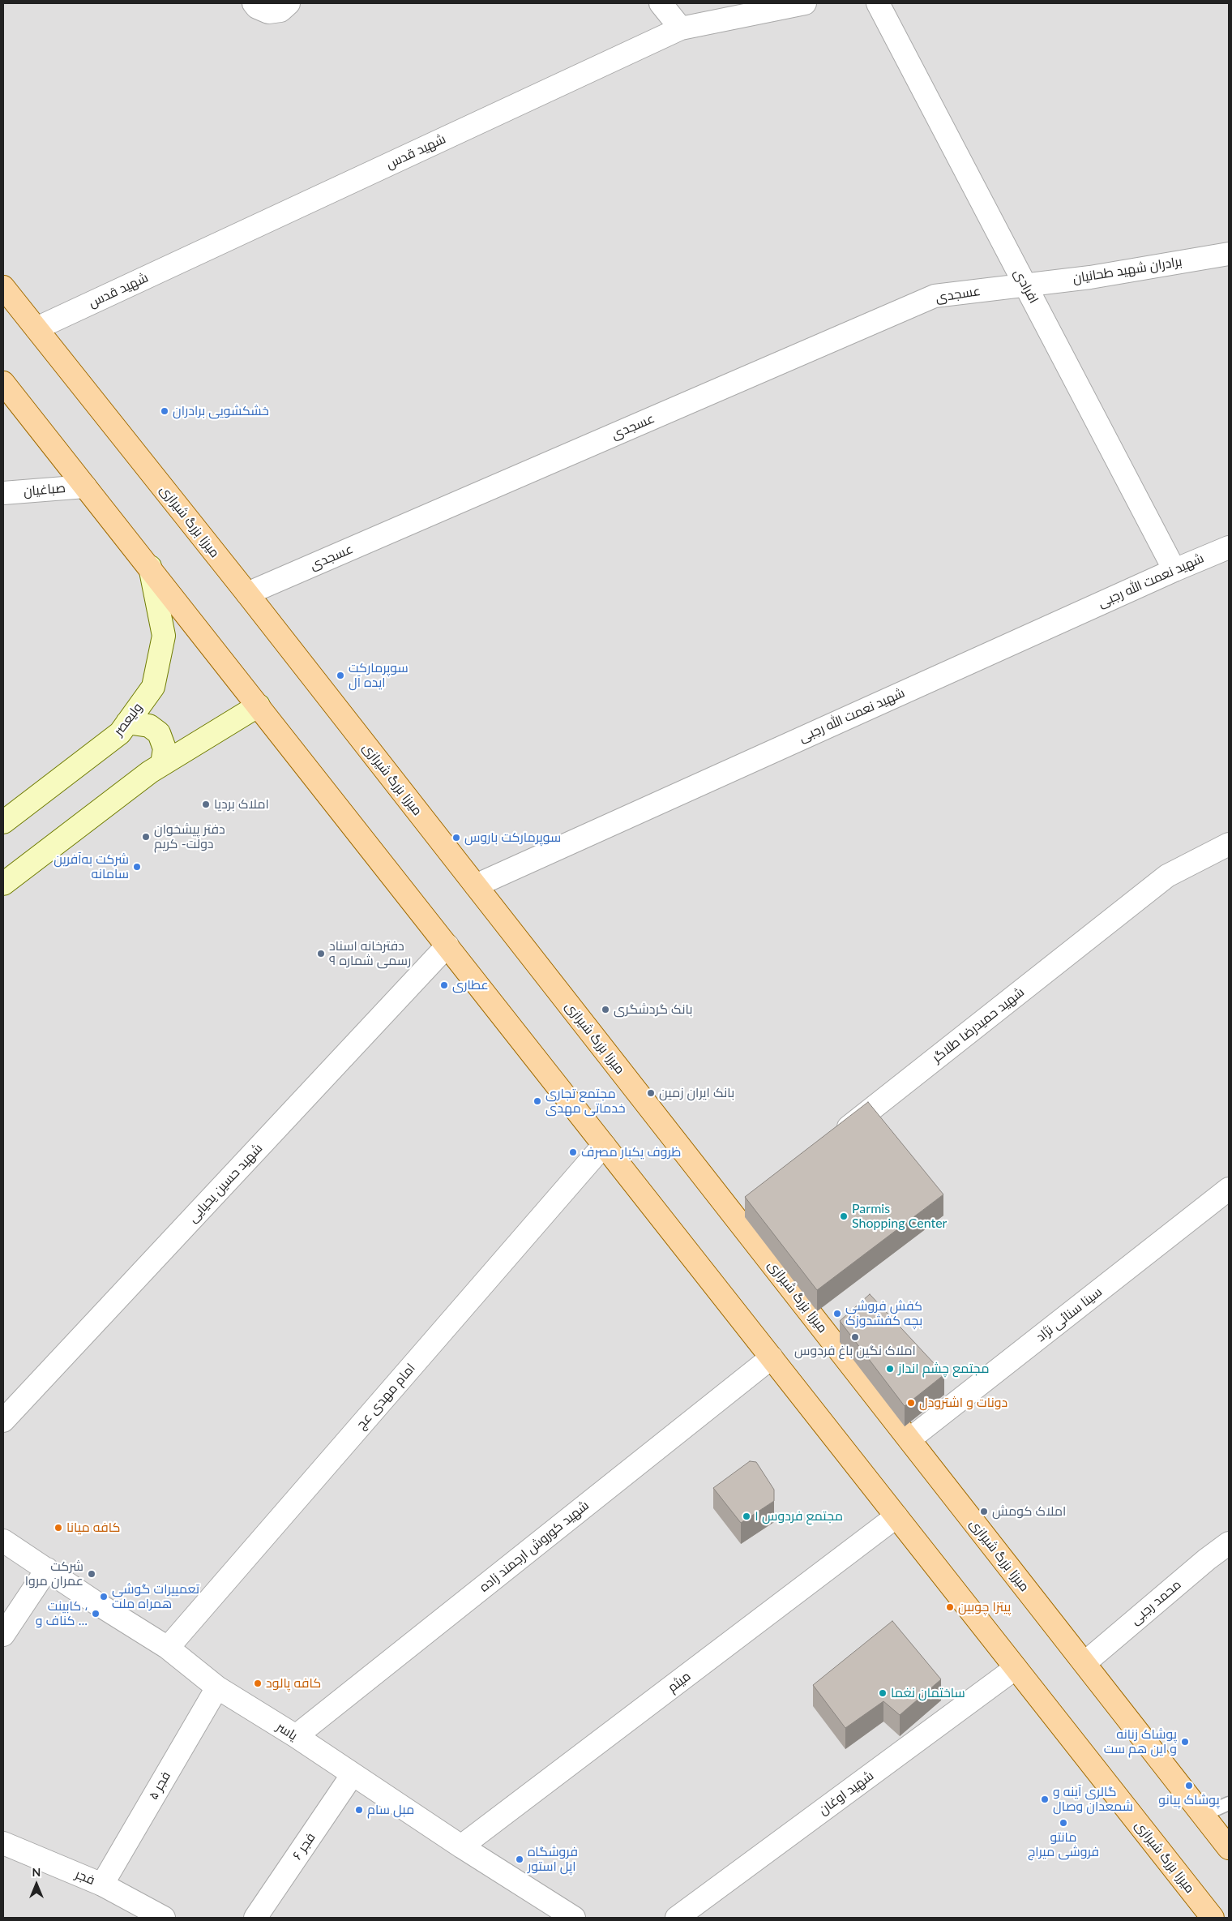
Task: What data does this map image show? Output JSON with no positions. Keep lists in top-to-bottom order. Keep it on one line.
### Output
{"streets":{"main road":["میرزا بزرگ شیرازی","ولیعصر"],"street":["شهید قدس","برادران شهید طحانیان","افرادی","عسجدی","صباغیان","شهید نعمت الله رجبی","شهید حمیدرضا طلاگر","شهید حسین یحیایی","سینا سنائی نژاد","امام مهدی عج","شهید کوروش ارجمند زاده","محمد رجبی","میثم","یاسر","فجر ۵","شهید اوغان","فجر ۶","فجر"]},"crossings":[["شهید قدس","میرزا بزرگ شیرازی"],["برادران شهید طحانیان","افرادی"],["برادران شهید طحانیان","عسجدی"],["افرادی","عسجدی"],["افرادی","شهید نعمت الله رجبی"],["عسجدی","میرزا بزرگ شیرازی"],["صباغیان","میرزا بزرگ شیرازی"],["میرزا بزرگ شیرازی","شهید نعمت الله رجبی"],["میرزا بزرگ شیرازی","ولیعصر"],["میرزا بزرگ شیرازی","شهید حسین یحیایی"],["میرزا بزرگ شیرازی","سینا سنائی نژاد"],["میرزا بزرگ شیرازی","امام مهدی عج"],["میرزا بزرگ شیرازی","شهید کوروش ارجمند زاده"],["میرزا بزرگ شیرازی","محمد رجبی"],["میرزا بزرگ شیرازی","میثم"],["میرزا بزرگ شیرازی","شهید اوغان"],["امام مهدی عج","یاسر"],["شهید کوروش ارجمند زاده","یاسر"],["میثم","یاسر"],["یاسر","فجر ۵"],["یاسر","فجر ۶"],["فجر ۵","فجر"]],"places":["خشکشویی برادران","سوپرمارکت ایده آل","املاک بردیا","دفتر پیشخوان دولت- کریم","سوپرمارکت باروس","شرکت به‌آفرین سامانه","دفترخانه اسناد رسمی شماره ۹","عطاری","بانک گردشگری","بانک ایران زمین","مجتمع تجاری خدماتی مهدی","ظروف یکبار مصرف","Parmis Shopping Center","کفش فروشی بچه کفشدوزک","املاک نگین باغ فردوس","مجتمع چشم انداز","دونات و اشترودل","املاک کومش","مجتمع فردوس ۱","کافه میانا","شرکت عمران مروا","تعمییرات گوشی همراه ملت","پیتزا چوبین","کابینت ، کناف و ...","کافه پالود","ساختمان نغما","پوشاک زنانه و این هم ست","پوشاک پیانو","گالری آینه و شمعدان وصال","مبل سام","مانتو فروشی میراج","فروشگاه اپل استور"],"north":"top"}
